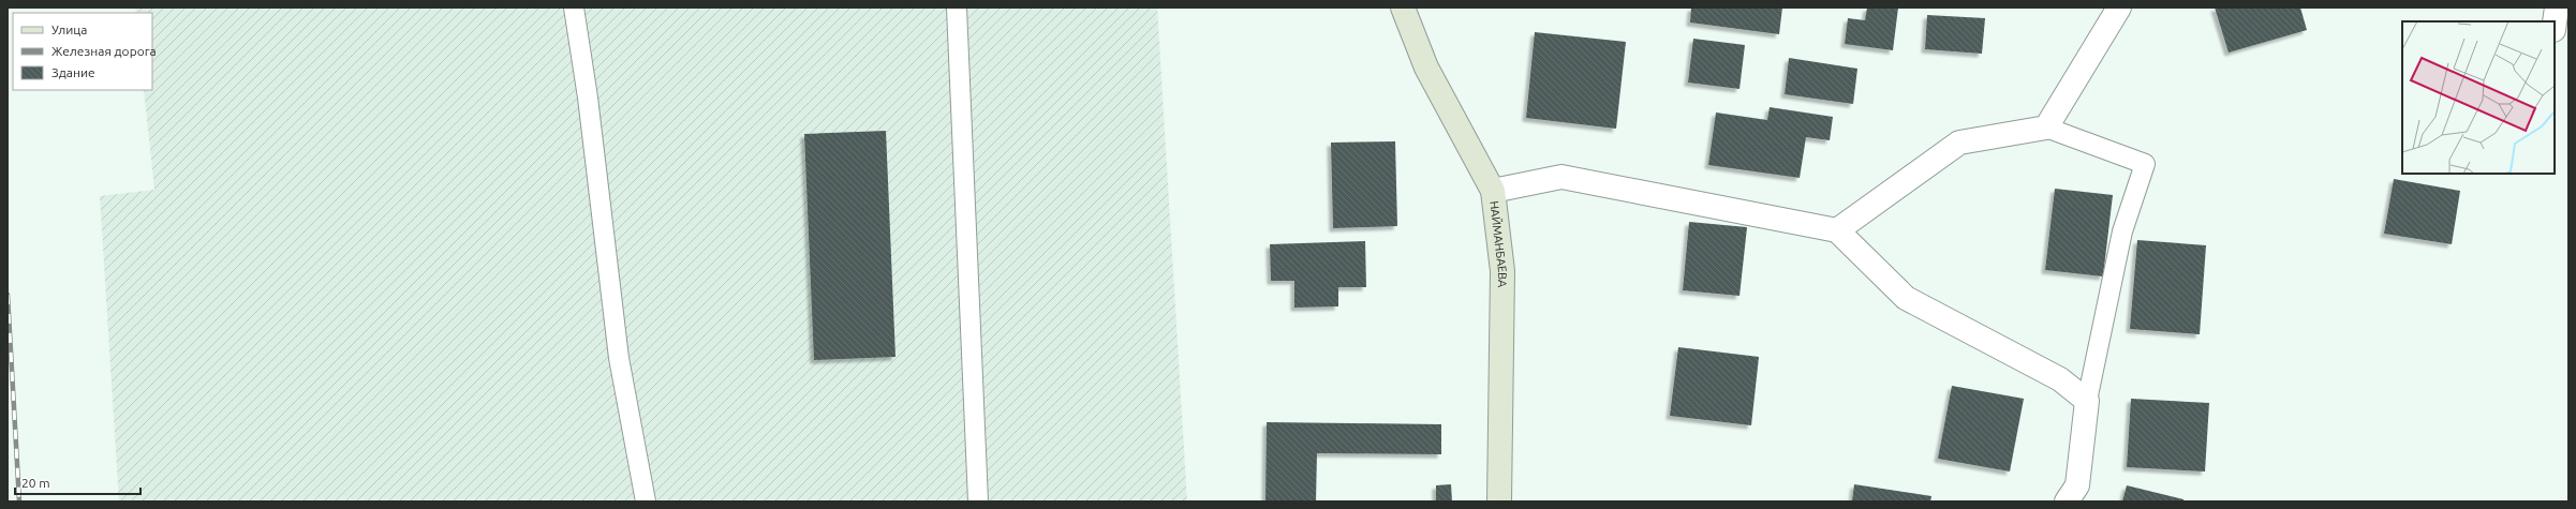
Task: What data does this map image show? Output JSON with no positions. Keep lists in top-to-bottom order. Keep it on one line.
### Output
{"streets":{"main road":["НАЙМАНБАЕВА"]},"legend":["Улица","Железная дорога","Здание"],"scale_bar":"20 m"}
